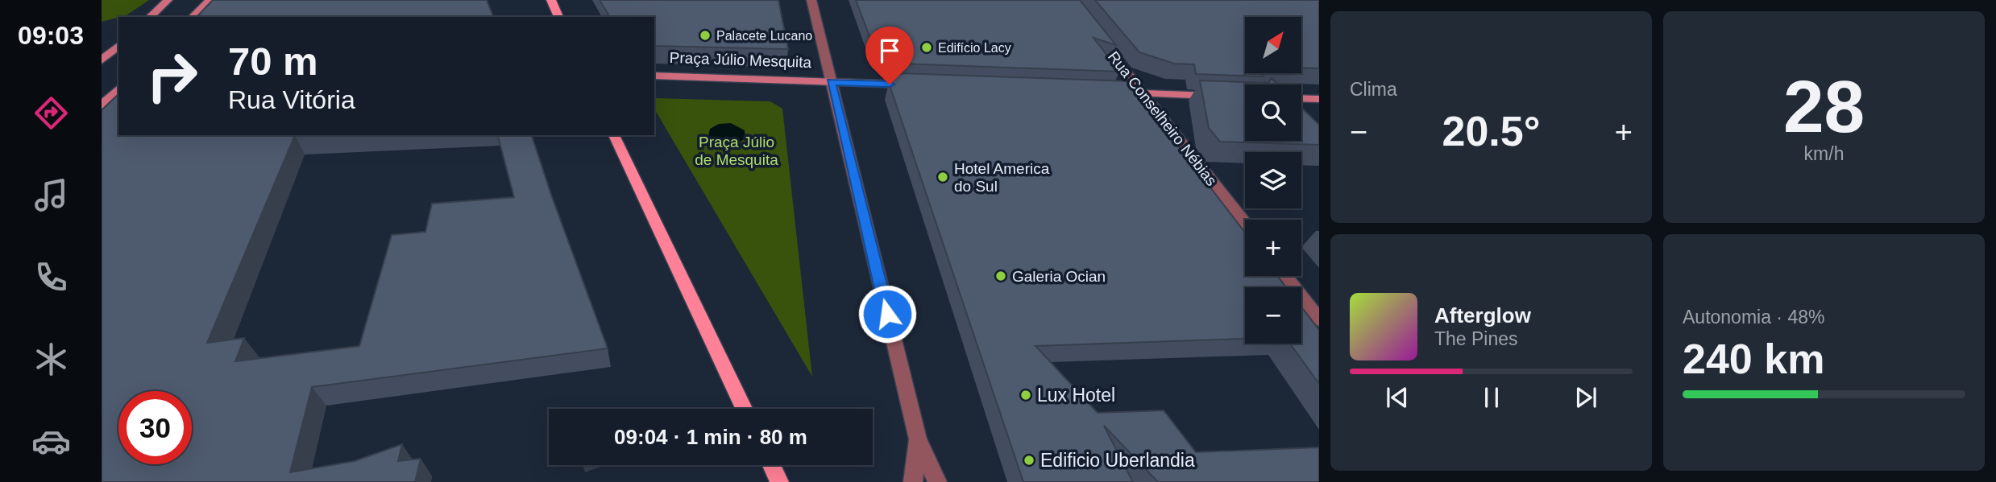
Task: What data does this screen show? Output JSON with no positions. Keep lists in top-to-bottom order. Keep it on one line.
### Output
{"streets":{"street":["Praça Júlio Mesquita","Rua Conselheiro Nébias"]},"parks":["Praça Júlio de Mesquita"],"places":["Palacete Lucano","Edifício Lacy","Hotel America do Sul","Galeria Ocian","Lux Hotel","Edificio Uberlandia"],"north":"top right","page":{"tabs":"09:03","tile":["Clima",["28","km/h"],["Autonomia · 48%","240 km"]],"map_buttons":["+","−"],"turn":["70 m","Rua Vitória"],"heat":["−","20.5°","+"],"song":["Afterglow","The Pines"],"limit":"30","trip":"09:04 · 1 min · 80 m"}}
